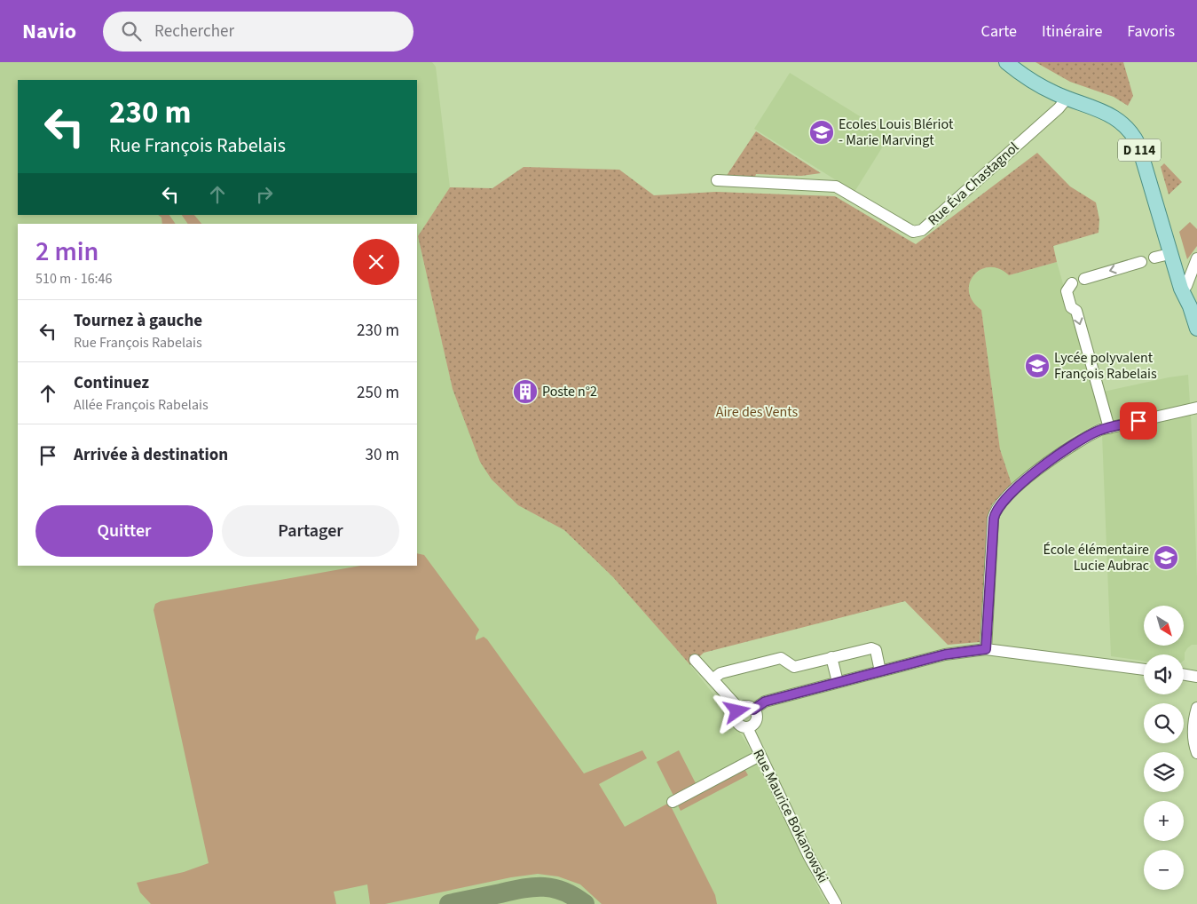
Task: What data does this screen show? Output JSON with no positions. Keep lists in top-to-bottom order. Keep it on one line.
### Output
{"streets":{"main road":["D 114"],"street":["Rue Éva Chastagnol","Rue Maurice Bokanowski"]},"crossings":[["D 114","Rue Éva Chastagnol"]],"parks":["Aire des Vents"],"places":{"school or university":["Ecoles Louis Blériot - Marie Marvingt","Lycée polyvalent François Rabelais","École élémentaire Lucie Aubrac"],"building":["Poste n°2"]},"north":"bottom right","page":{"header":"Navio","search":"Rechercher","nav":["Carte","Itinéraire","Favoris"],"turn":["230 m","Rue François Rabelais"],"heading":["2 min","510 m · 16:46"],"list":[{"name":"Tournez à gauche","note":"Rue François Rabelais","value":"230 m"},{"name":"Continuez","note":"Allée François Rabelais","value":"250 m"},{"name":"Arrivée à destination","value":"30 m"}],"buttons":["Quitter","Partager"],"map_buttons":["+","−"]}}
